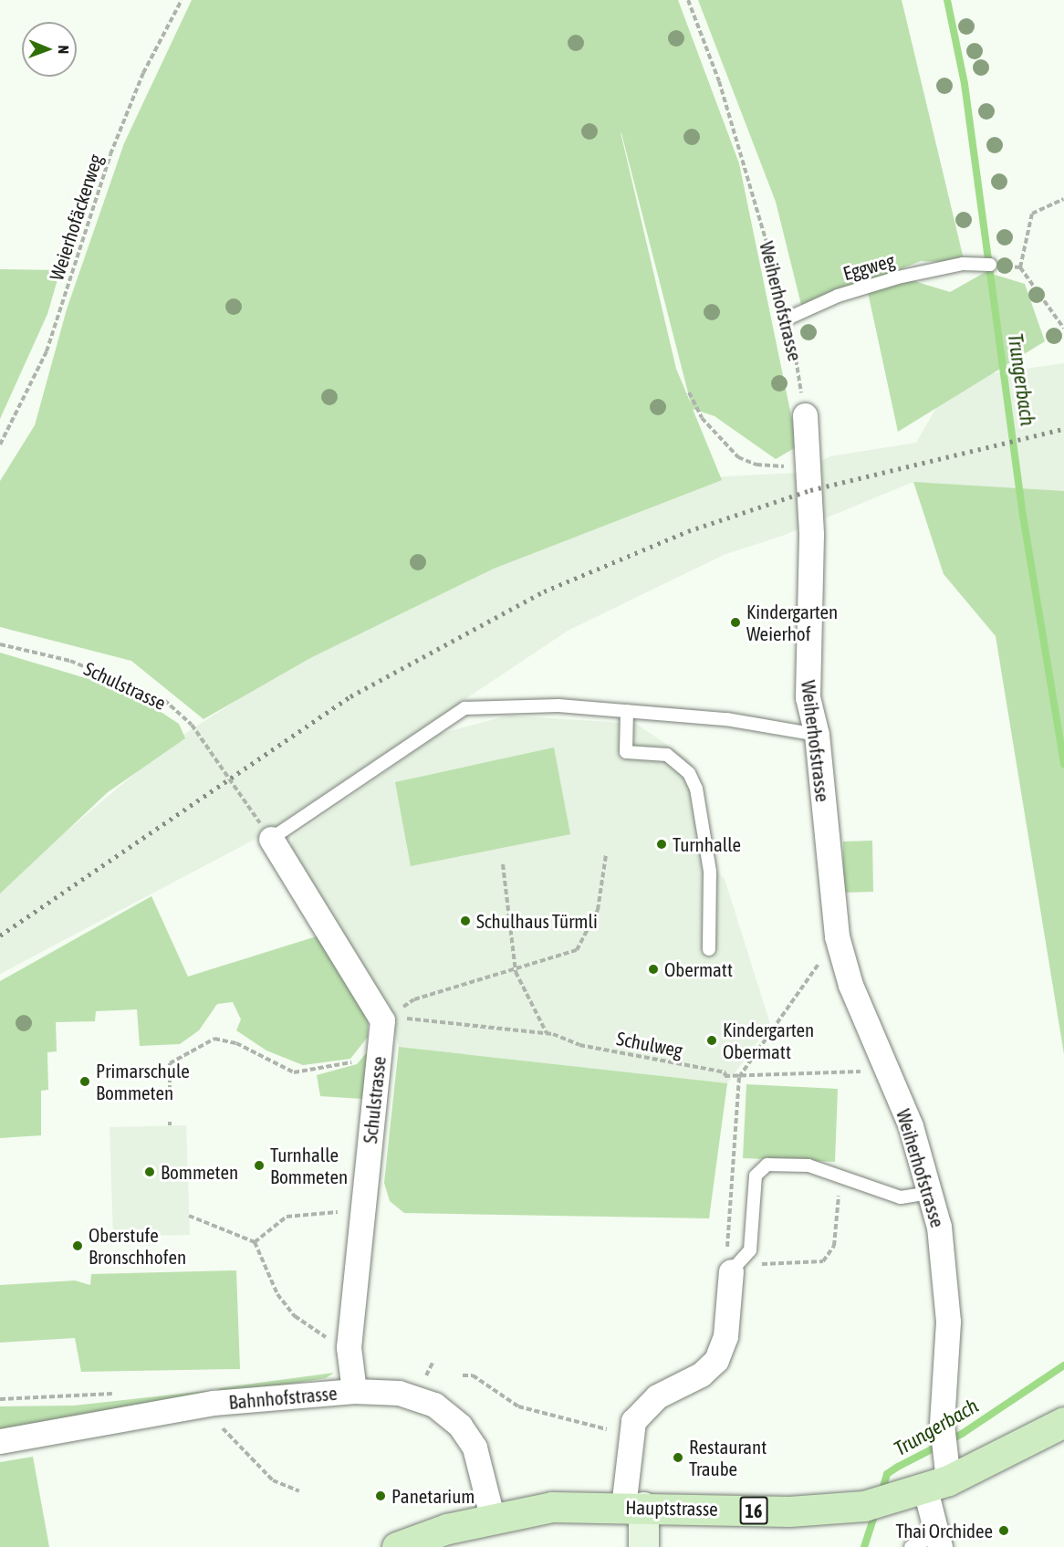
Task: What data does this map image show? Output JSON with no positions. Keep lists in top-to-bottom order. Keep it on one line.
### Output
{"streets":{"main road":["Hauptstrasse","16"],"street":["Weiherhofstrasse","Schulstrasse","Bahnhofstrasse"],"lane":["Eggweg"],"path":["Weierhofäckerweg","Schulweg"]},"crossings":[["Eggweg","Weiherhofstrasse"],["Weiherhofstrasse","Schulweg"],["Weiherhofstrasse","Hauptstrasse"],["Schulstrasse","Schulweg"],["Schulstrasse","Bahnhofstrasse"],["Bahnhofstrasse","Hauptstrasse"]],"water":["Trungerbach"],"places":["Kindergarten Weierhof","Turnhalle","Schulhaus Türmli","Obermatt","Kindergarten Obermatt","Primarschule Bommeten","Turnhalle Bommeten","Bommeten","Oberstufe Bronschhofen","Restaurant Traube","Panetarium","Thai Orchidee"],"north":"right"}
